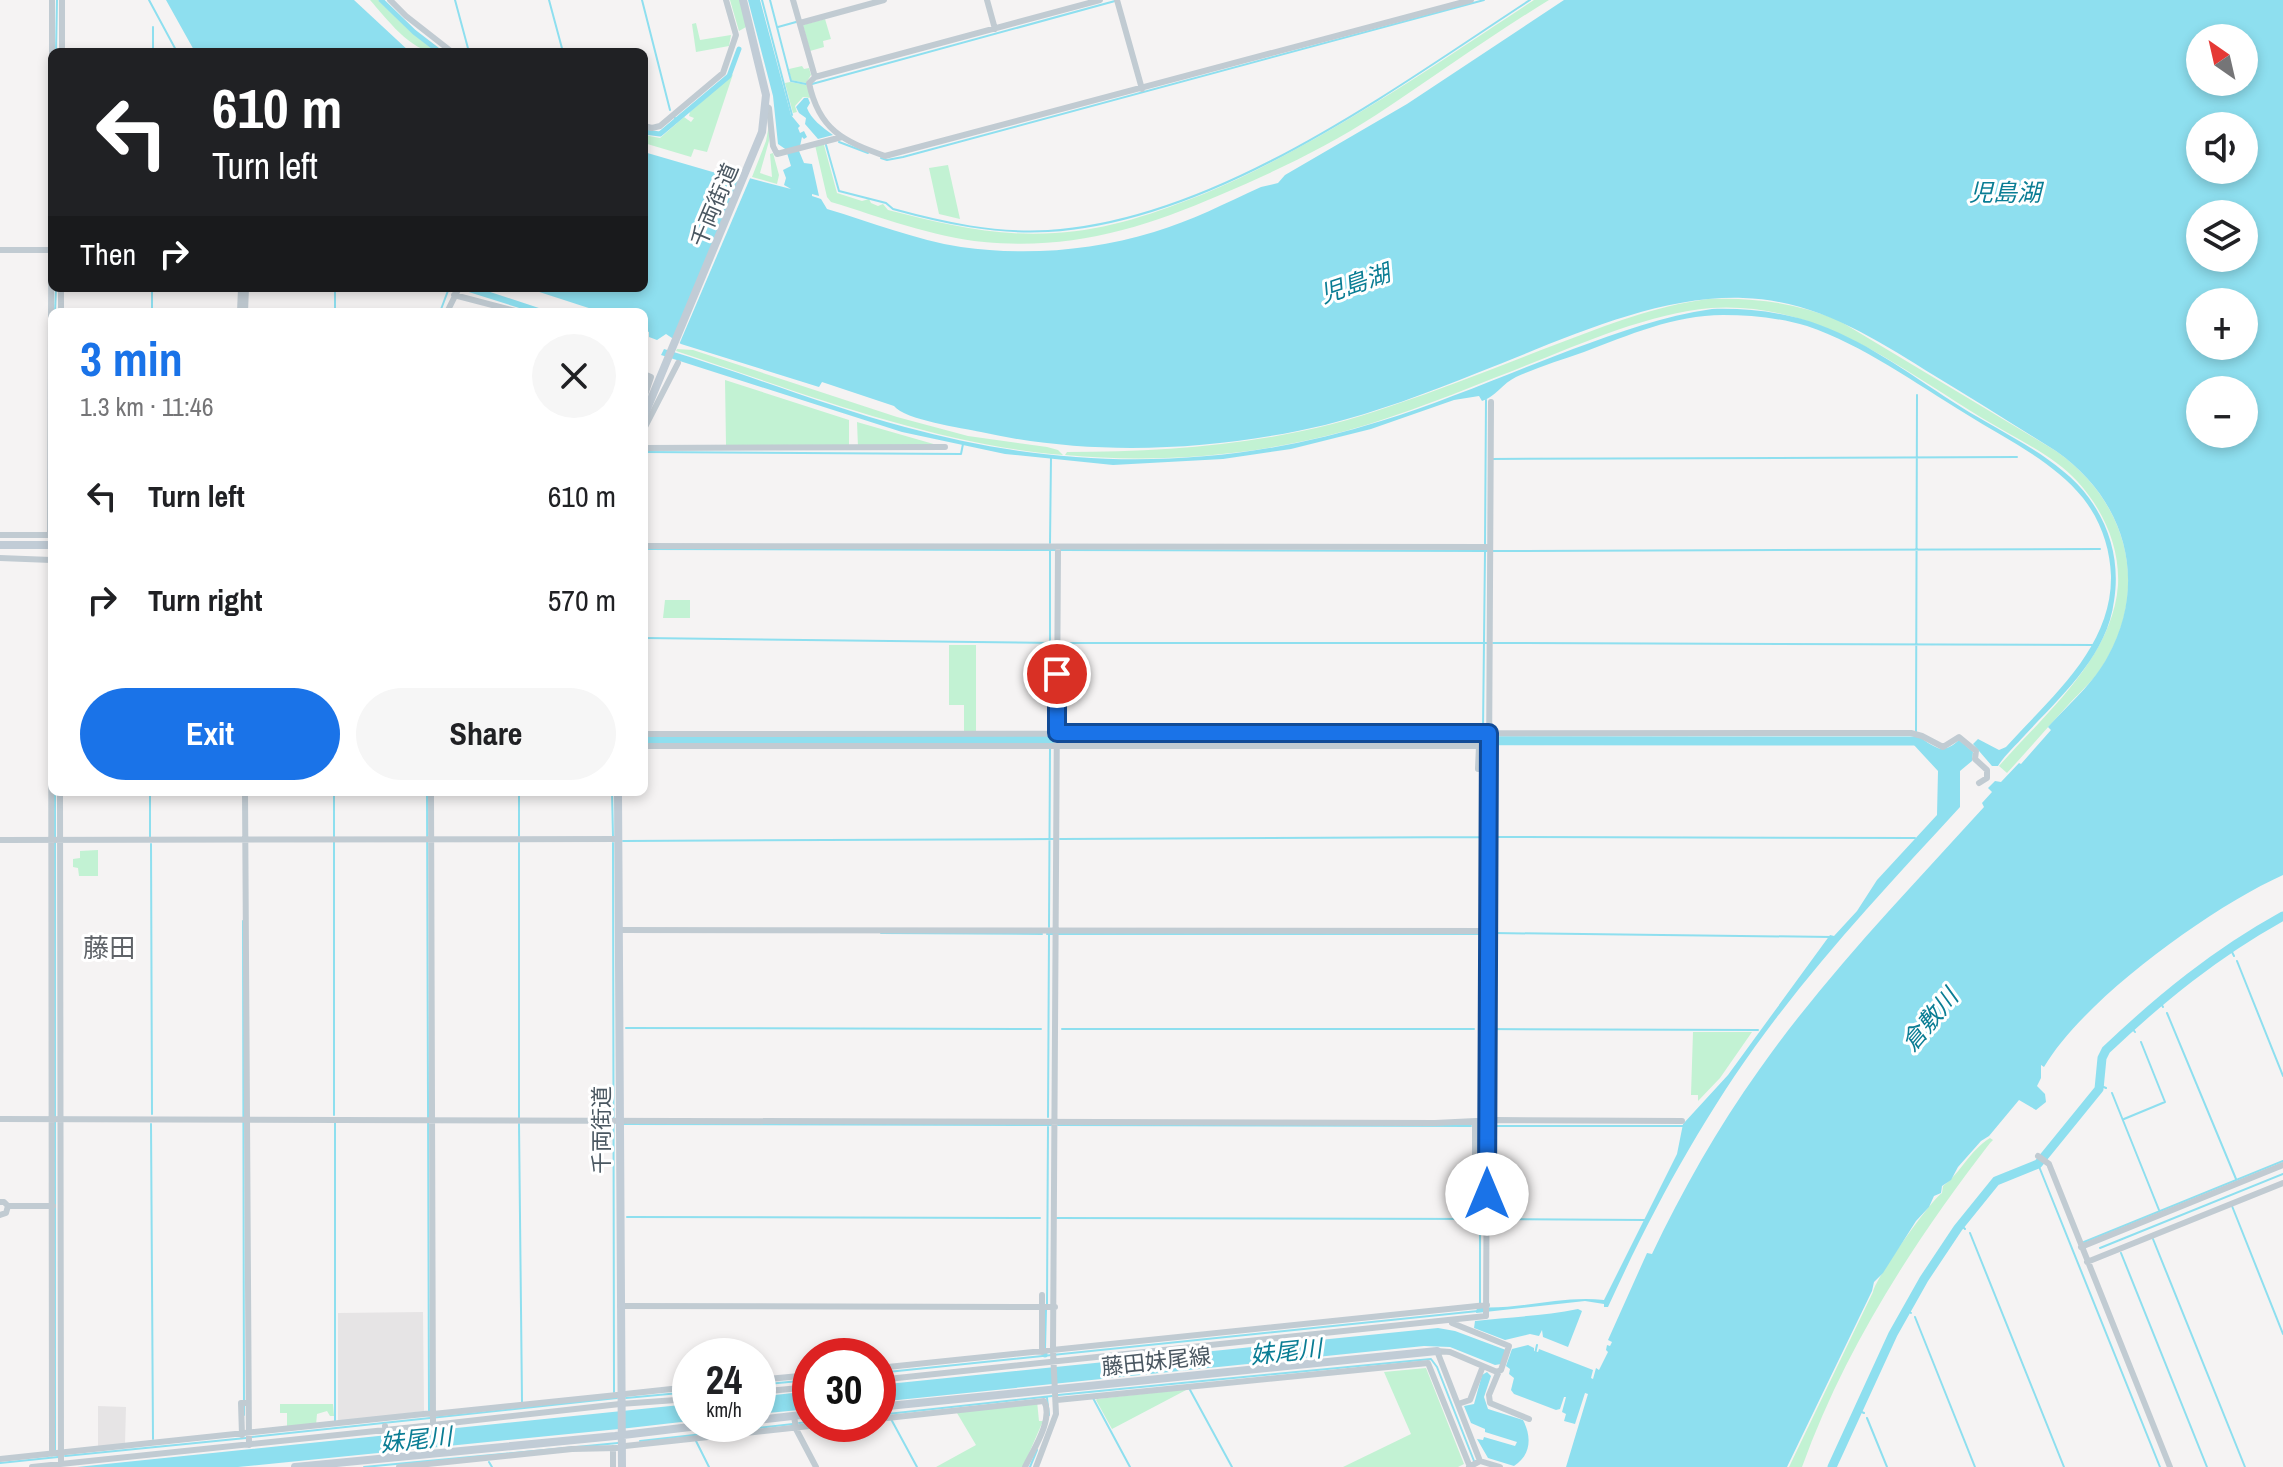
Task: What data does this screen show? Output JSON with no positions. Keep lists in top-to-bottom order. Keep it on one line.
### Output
{"streets":{"street":["千両街道","藤田妹尾線"]},"districts":["藤田"],"water":["児島湖","倉敷川","妹尾川"],"north":"top left","page":{"map_buttons":["+","−"],"turn":["610 m","Turn left"],"then":"Then","heading":["3 min","1.3 km · 11:46"],"list":[{"name":"Turn left","value":"610 m"},{"name":"Turn right","value":"570 m"}],"buttons":["Exit","Share"],"speed":"24 km/h","limit":"30"}}
